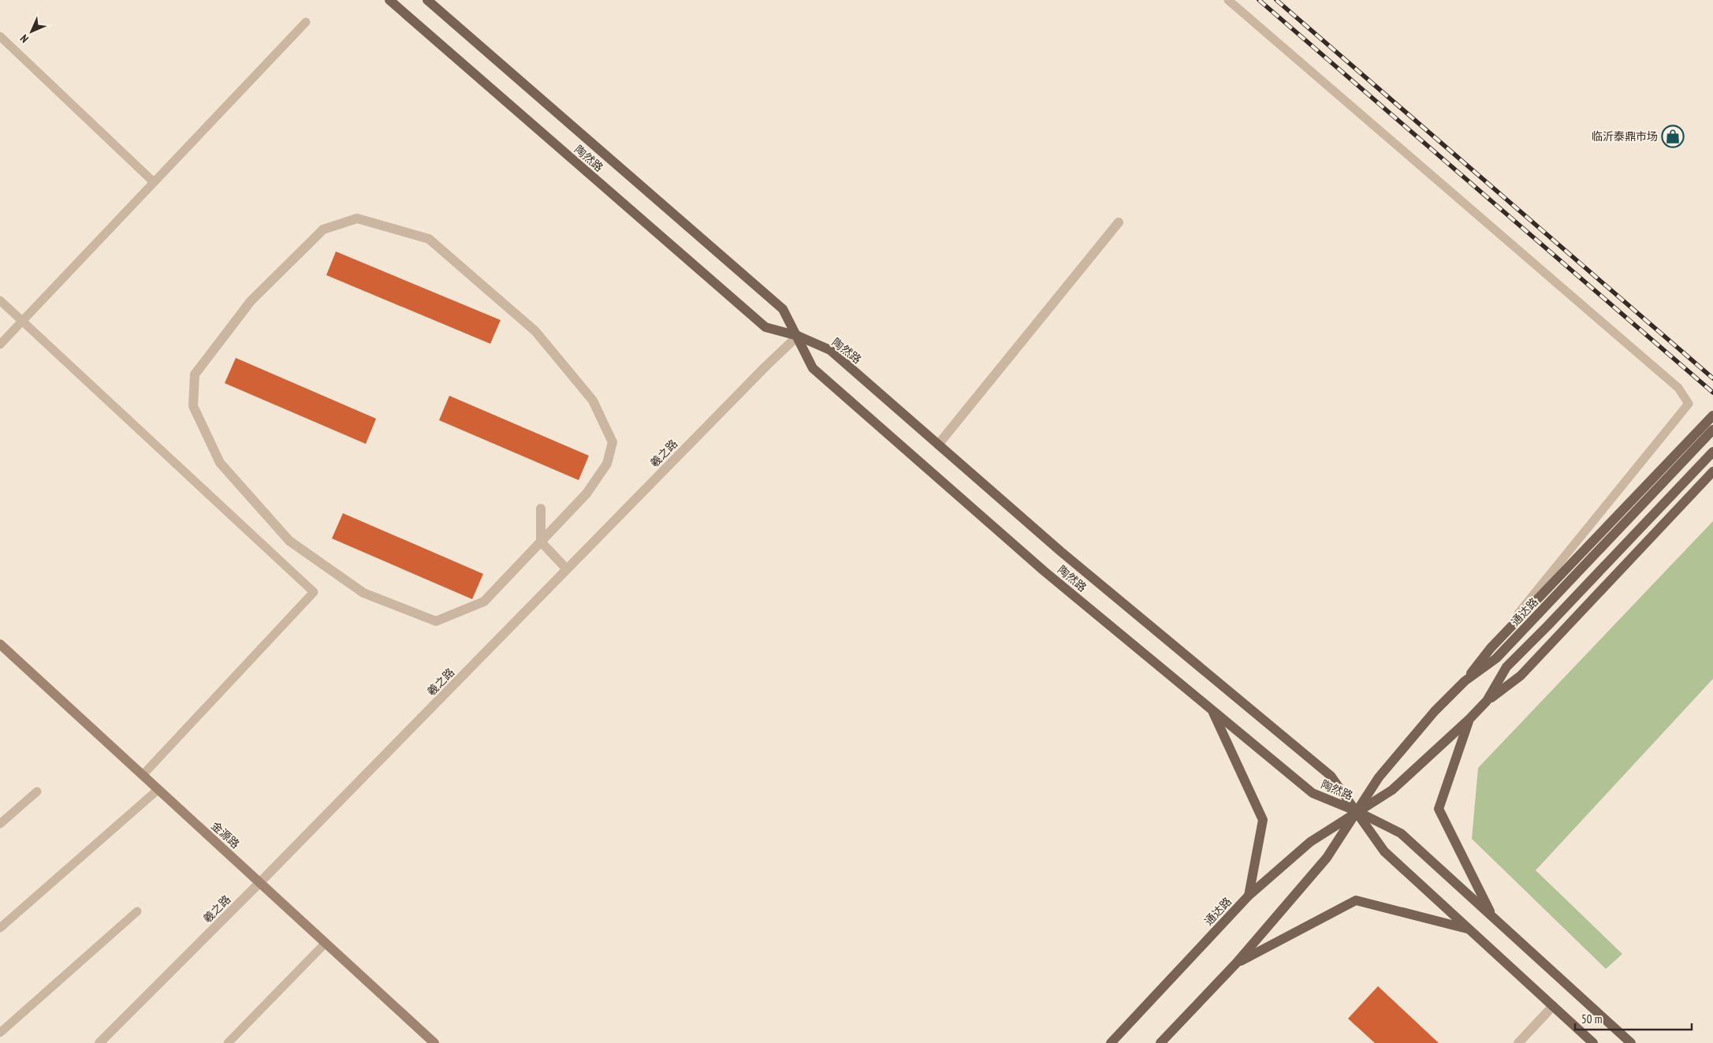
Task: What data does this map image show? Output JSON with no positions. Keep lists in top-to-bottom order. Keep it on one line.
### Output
{"streets":{"main road":["陶然路","通达路"],"street":["羲之路","金源路"]},"crossings":[["陶然路","羲之路"],["陶然路","通达路"],["羲之路","金源路"]],"places":{"shop":["临沂泰鼎市场"]},"scale_bar":"50 m","north":"bottom left"}
